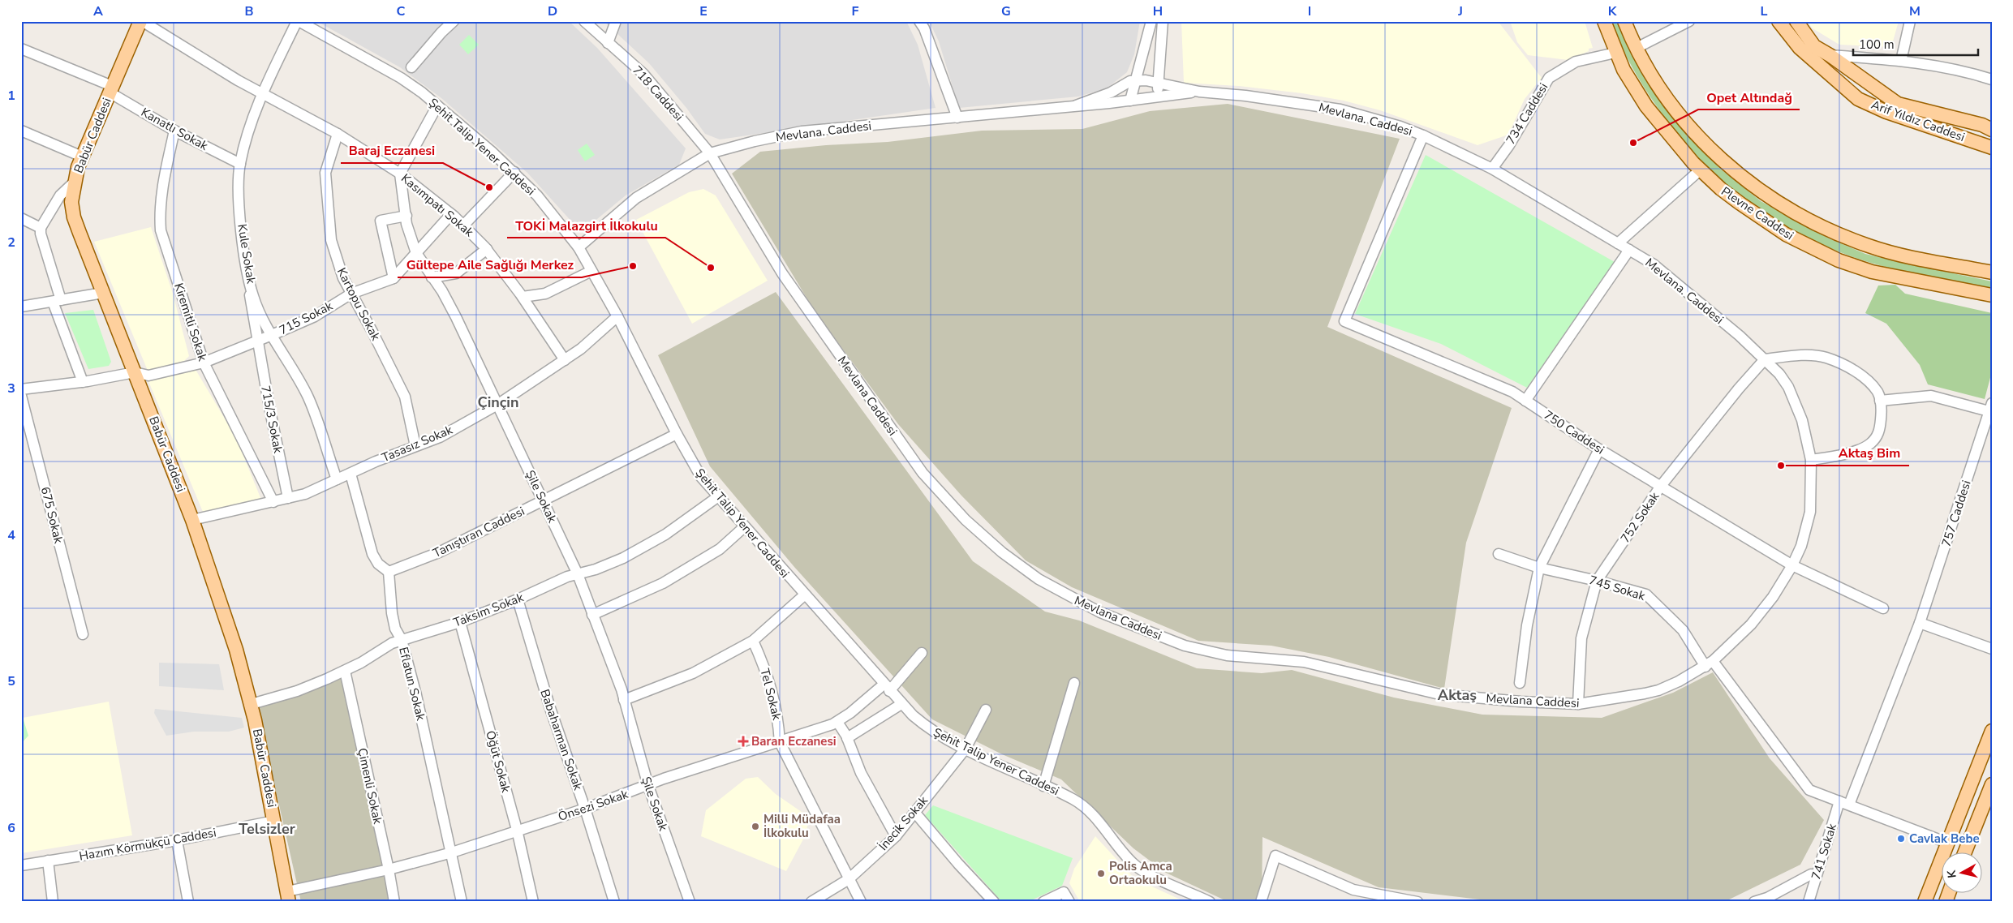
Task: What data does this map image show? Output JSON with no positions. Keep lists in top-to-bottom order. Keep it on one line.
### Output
{"streets":{"main road":["Arif Yıldız Caddesi","Babür Caddesi","Plevne Caddesi"],"street":["718 Caddesi","734 Caddesi","Mevlana. Caddesi","Kanatlı Sokak","Şehit Talip Yener Caddesi","Kasımpatı Sokak","Kule Sokak","Kartopu Sokak","715 Sokak","Kiremitli Sokak","Mevlana Caddesi","715/3 Sokak","750 Caddesi","Tasasız Sokak","Şile Sokak","757 Caddesi","675 Sokak","752 Sokak","Tanıştıran Caddesi","745 Sokak","Taksim Sokak","Eflatun Sokak","Tel Sokak","Babaharman Sokak","Öğüt Sokak","Çimenli Sokak","Önsezi Sokak","İnecik Sokak","Hazım Körmükçü Caddesi","741 Sokak"]},"crossings":[["718 Caddesi","Mevlana. Caddesi"],["718 Caddesi","Mevlana Caddesi"],["734 Caddesi","Mevlana. Caddesi"],["734 Caddesi","Plevne Caddesi"],["Mevlana. Caddesi","Şehit Talip Yener Caddesi"],["Mevlana. Caddesi","Mevlana Caddesi"],["Mevlana. Caddesi","750 Caddesi"],["Mevlana. Caddesi","752 Sokak"],["Mevlana. Caddesi","745 Sokak"],["Kanatlı Sokak","Babür Caddesi"],["Kanatlı Sokak","Kule Sokak"],["Kanatlı Sokak","Kiremitli Sokak"],["Babür Caddesi","Kasımpatı Sokak"],["Babür Caddesi","715 Sokak"],["Babür Caddesi","Tasasız Sokak"],["Babür Caddesi","Taksim Sokak"],["Babür Caddesi","Önsezi Sokak"],["Babür Caddesi","Hazım Körmükçü Caddesi"],["Şehit Talip Yener Caddesi","Kule Sokak"],["Şehit Talip Yener Caddesi","Tasasız Sokak"],["Şehit Talip Yener Caddesi","Tanıştıran Caddesi"],["Şehit Talip Yener Caddesi","Taksim Sokak"],["Şehit Talip Yener Caddesi","Önsezi Sokak"],["Şehit Talip Yener Caddesi","İnecik Sokak"],["Kasımpatı Sokak","Kule Sokak"],["Kasımpatı Sokak","Kartopu Sokak"],["Kasımpatı Sokak","715 Sokak"],["Kasımpatı Sokak","Tasasız Sokak"],["Kasımpatı Sokak","Şile Sokak"],["Kule Sokak","715 Sokak"],["Kule Sokak","715/3 Sokak"],["Kule Sokak","Tasasız Sokak"],["Kartopu Sokak","715 Sokak"],["Kartopu Sokak","Tasasız Sokak"],["715 Sokak","Kiremitli Sokak"],["715 Sokak","715/3 Sokak"],["715 Sokak","Şile Sokak"],["Kiremitli Sokak","Tasasız Sokak"],["Mevlana Caddesi","752 Sokak"],["Mevlana Caddesi","745 Sokak"],["715/3 Sokak","Tasasız Sokak"],["750 Caddesi","752 Sokak"],["Tasasız Sokak","Şile Sokak"],["Şile Sokak","Tanıştıran Caddesi"],["Şile Sokak","Taksim Sokak"],["Şile Sokak","Önsezi Sokak"],["757 Caddesi","745 Sokak"],["757 Caddesi","741 Sokak"],["752 Sokak","745 Sokak"],["Tanıştıran Caddesi","Eflatun Sokak"],["745 Sokak","741 Sokak"],["Taksim Sokak","Eflatun Sokak"],["Taksim Sokak","Babaharman Sokak"],["Taksim Sokak","Öğüt Sokak"],["Taksim Sokak","Çimenli Sokak"],["Eflatun Sokak","Önsezi Sokak"],["Tel Sokak","Önsezi Sokak"],["Tel Sokak","İnecik Sokak"],["Babaharman Sokak","Önsezi Sokak"],["Öğüt Sokak","Önsezi Sokak"],["Çimenli Sokak","Önsezi Sokak"]],"districts":["Çinçin","Aktaş","Telsizler"],"places":{"other":["Opet Altındağ","Baraj Eczanesi","Gültepe Aile Sağlığı Merkez","TOKİ Malazgirt İlkokulu","Aktaş Bim","Milli Müdafaa İlkokulu","Cavlak Bebe","Polis Amca Ortaokulu"],"health":["Baran Eczanesi"]},"scale_bar":"100 m","north":"left","grid":{"columns":["A","B","C","D","E","F","G","H","I","J","K","L","M"],"rows":["1","2","3","4","5","6"]}}
